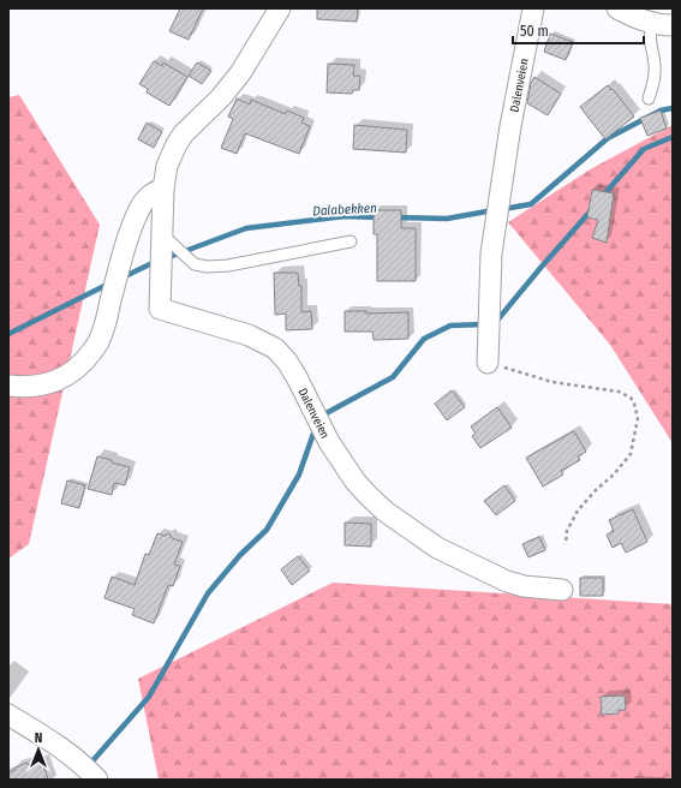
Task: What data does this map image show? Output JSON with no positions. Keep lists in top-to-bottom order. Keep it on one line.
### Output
{"streets":{"street":["Dalenveien"]},"water":["Dalabekken"],"scale_bar":"50 m","north":"top"}
